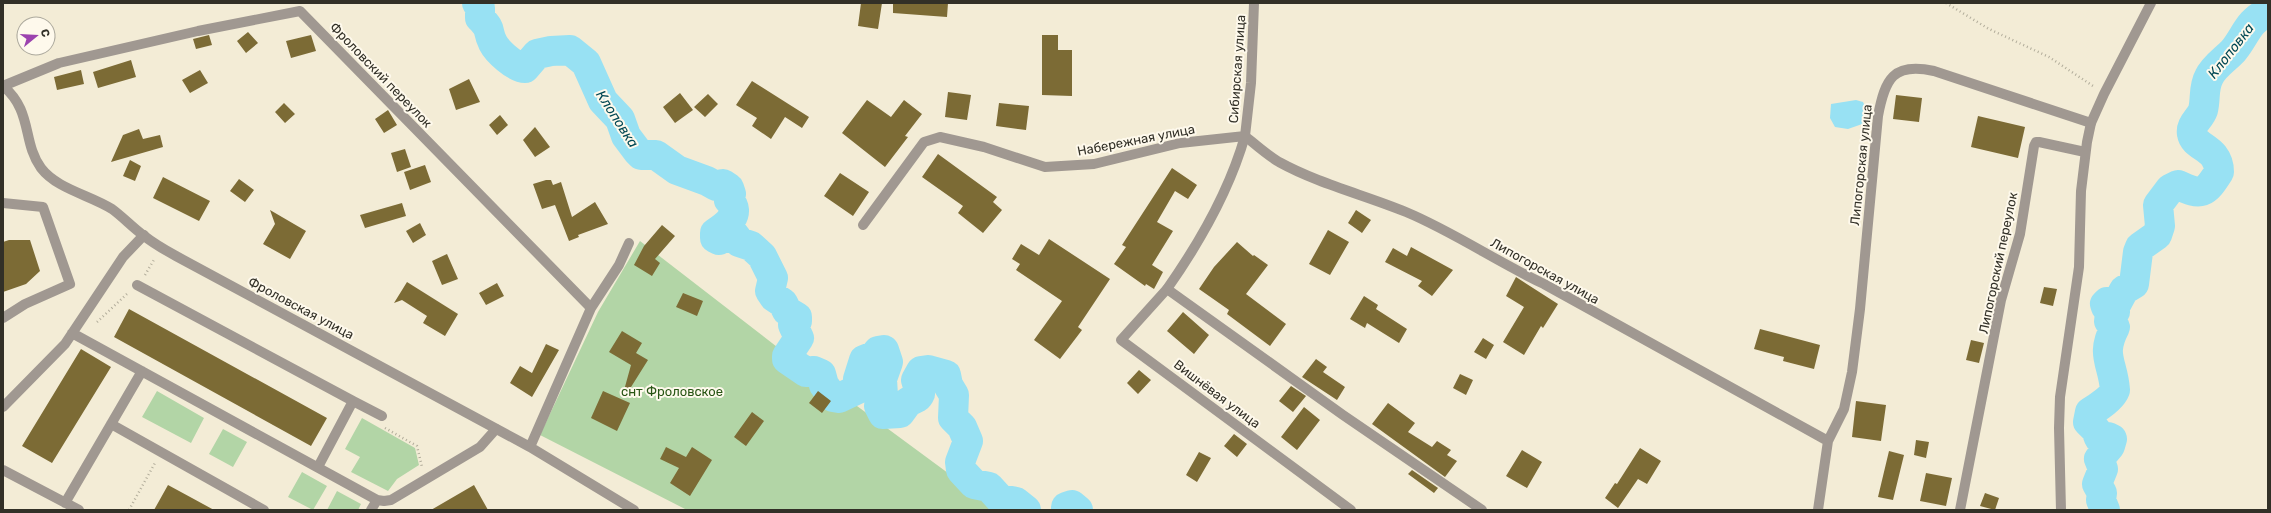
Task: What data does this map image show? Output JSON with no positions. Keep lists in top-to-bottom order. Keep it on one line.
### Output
{"streets":{"street":["Сибирская улица","Фроловский переулок","Набережная улица","Липогорская улица","Липогорский переулок","Фроловская улица","Вишнёвая улица"]},"crossings":[["Сибирская улица","Набережная улица"],["Сибирская улица","Липогорская улица"],["Сибирская улица","Вишнёвая улица"],["Фроловский переулок","Фроловская улица"],["Набережная улица","Липогорская улица"]],"water":["Клоповка"],"parks":["снт Фроловское"],"north":"right"}
